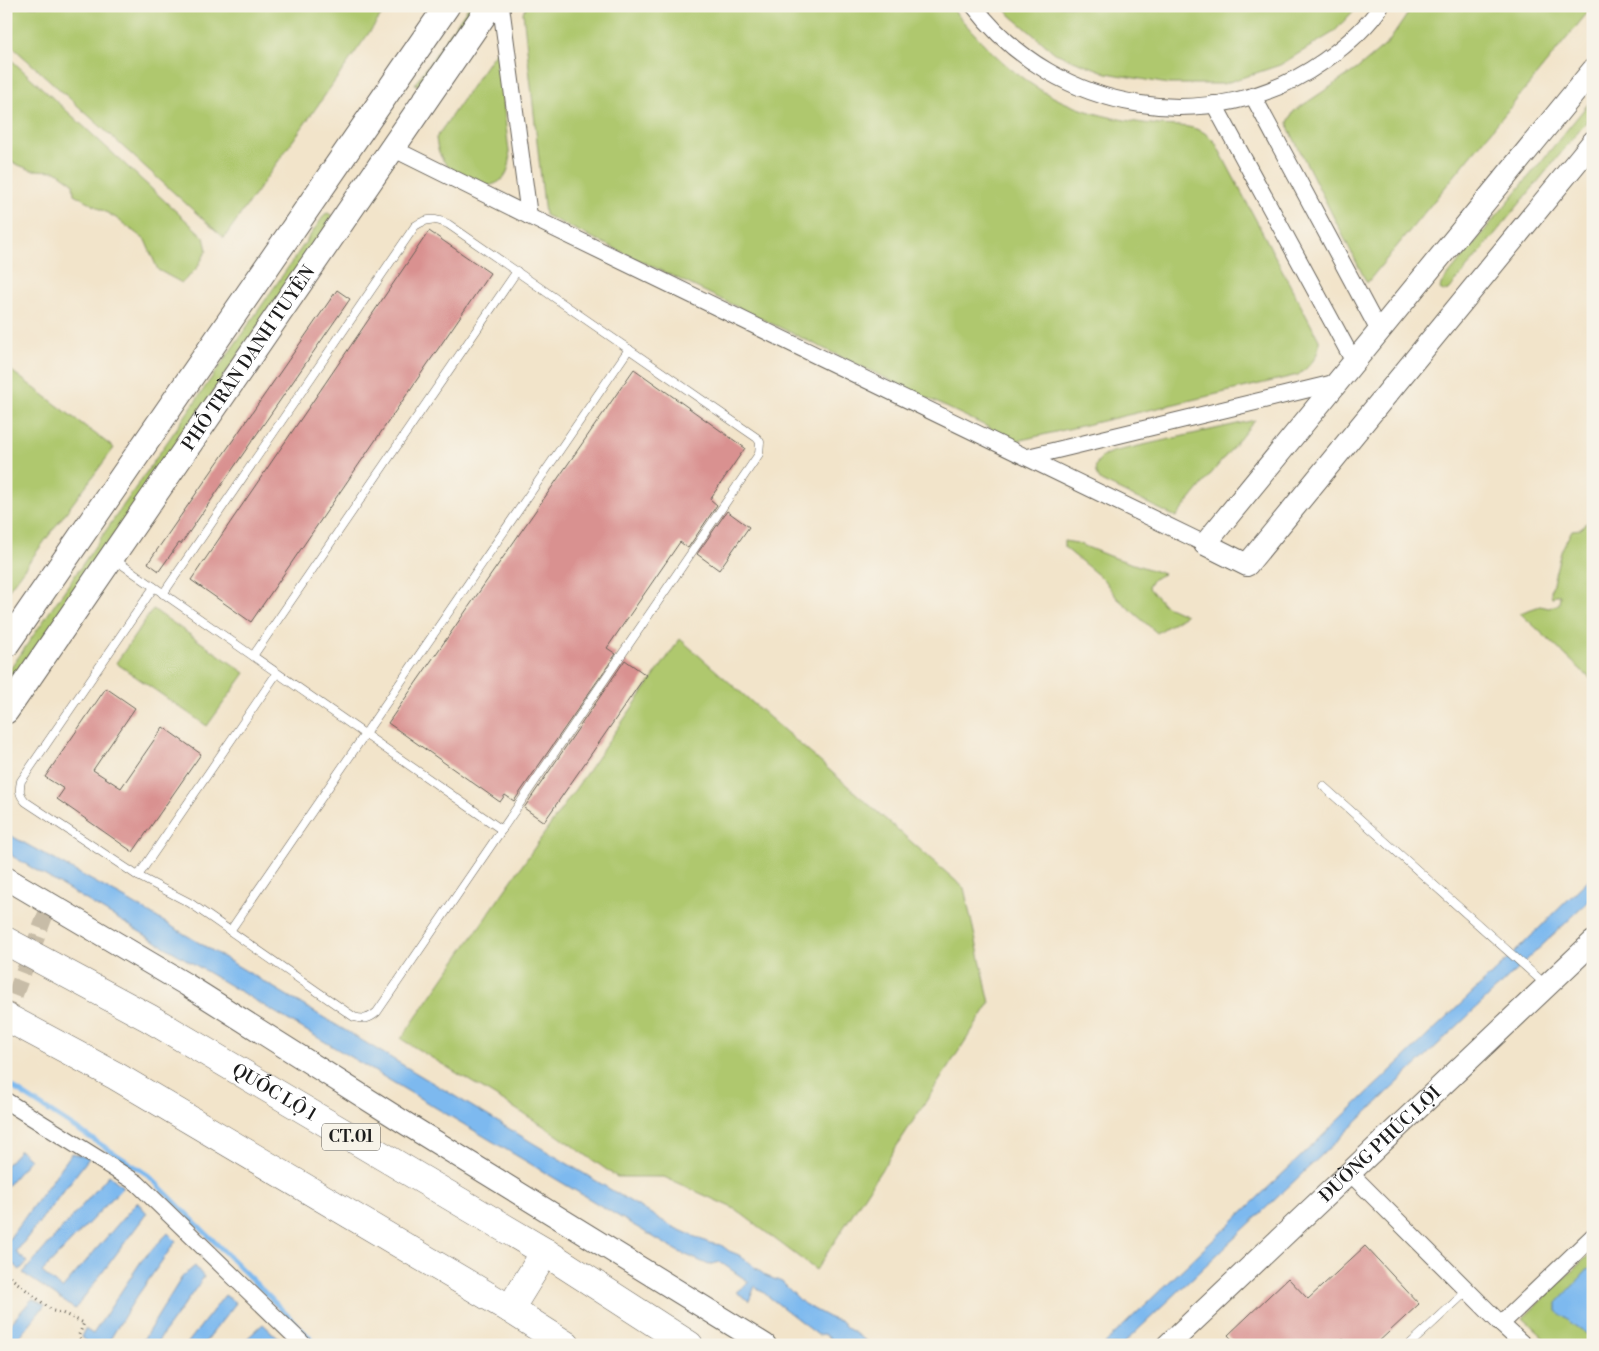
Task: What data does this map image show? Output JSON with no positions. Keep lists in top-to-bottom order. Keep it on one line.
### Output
{"streets":{"highway":["QUỐC LỘ 1","CT.01"],"main road":["PHỐ TRẦN DANH TUYÊN","ĐƯỜNG PHÚC LỢI"]}}
